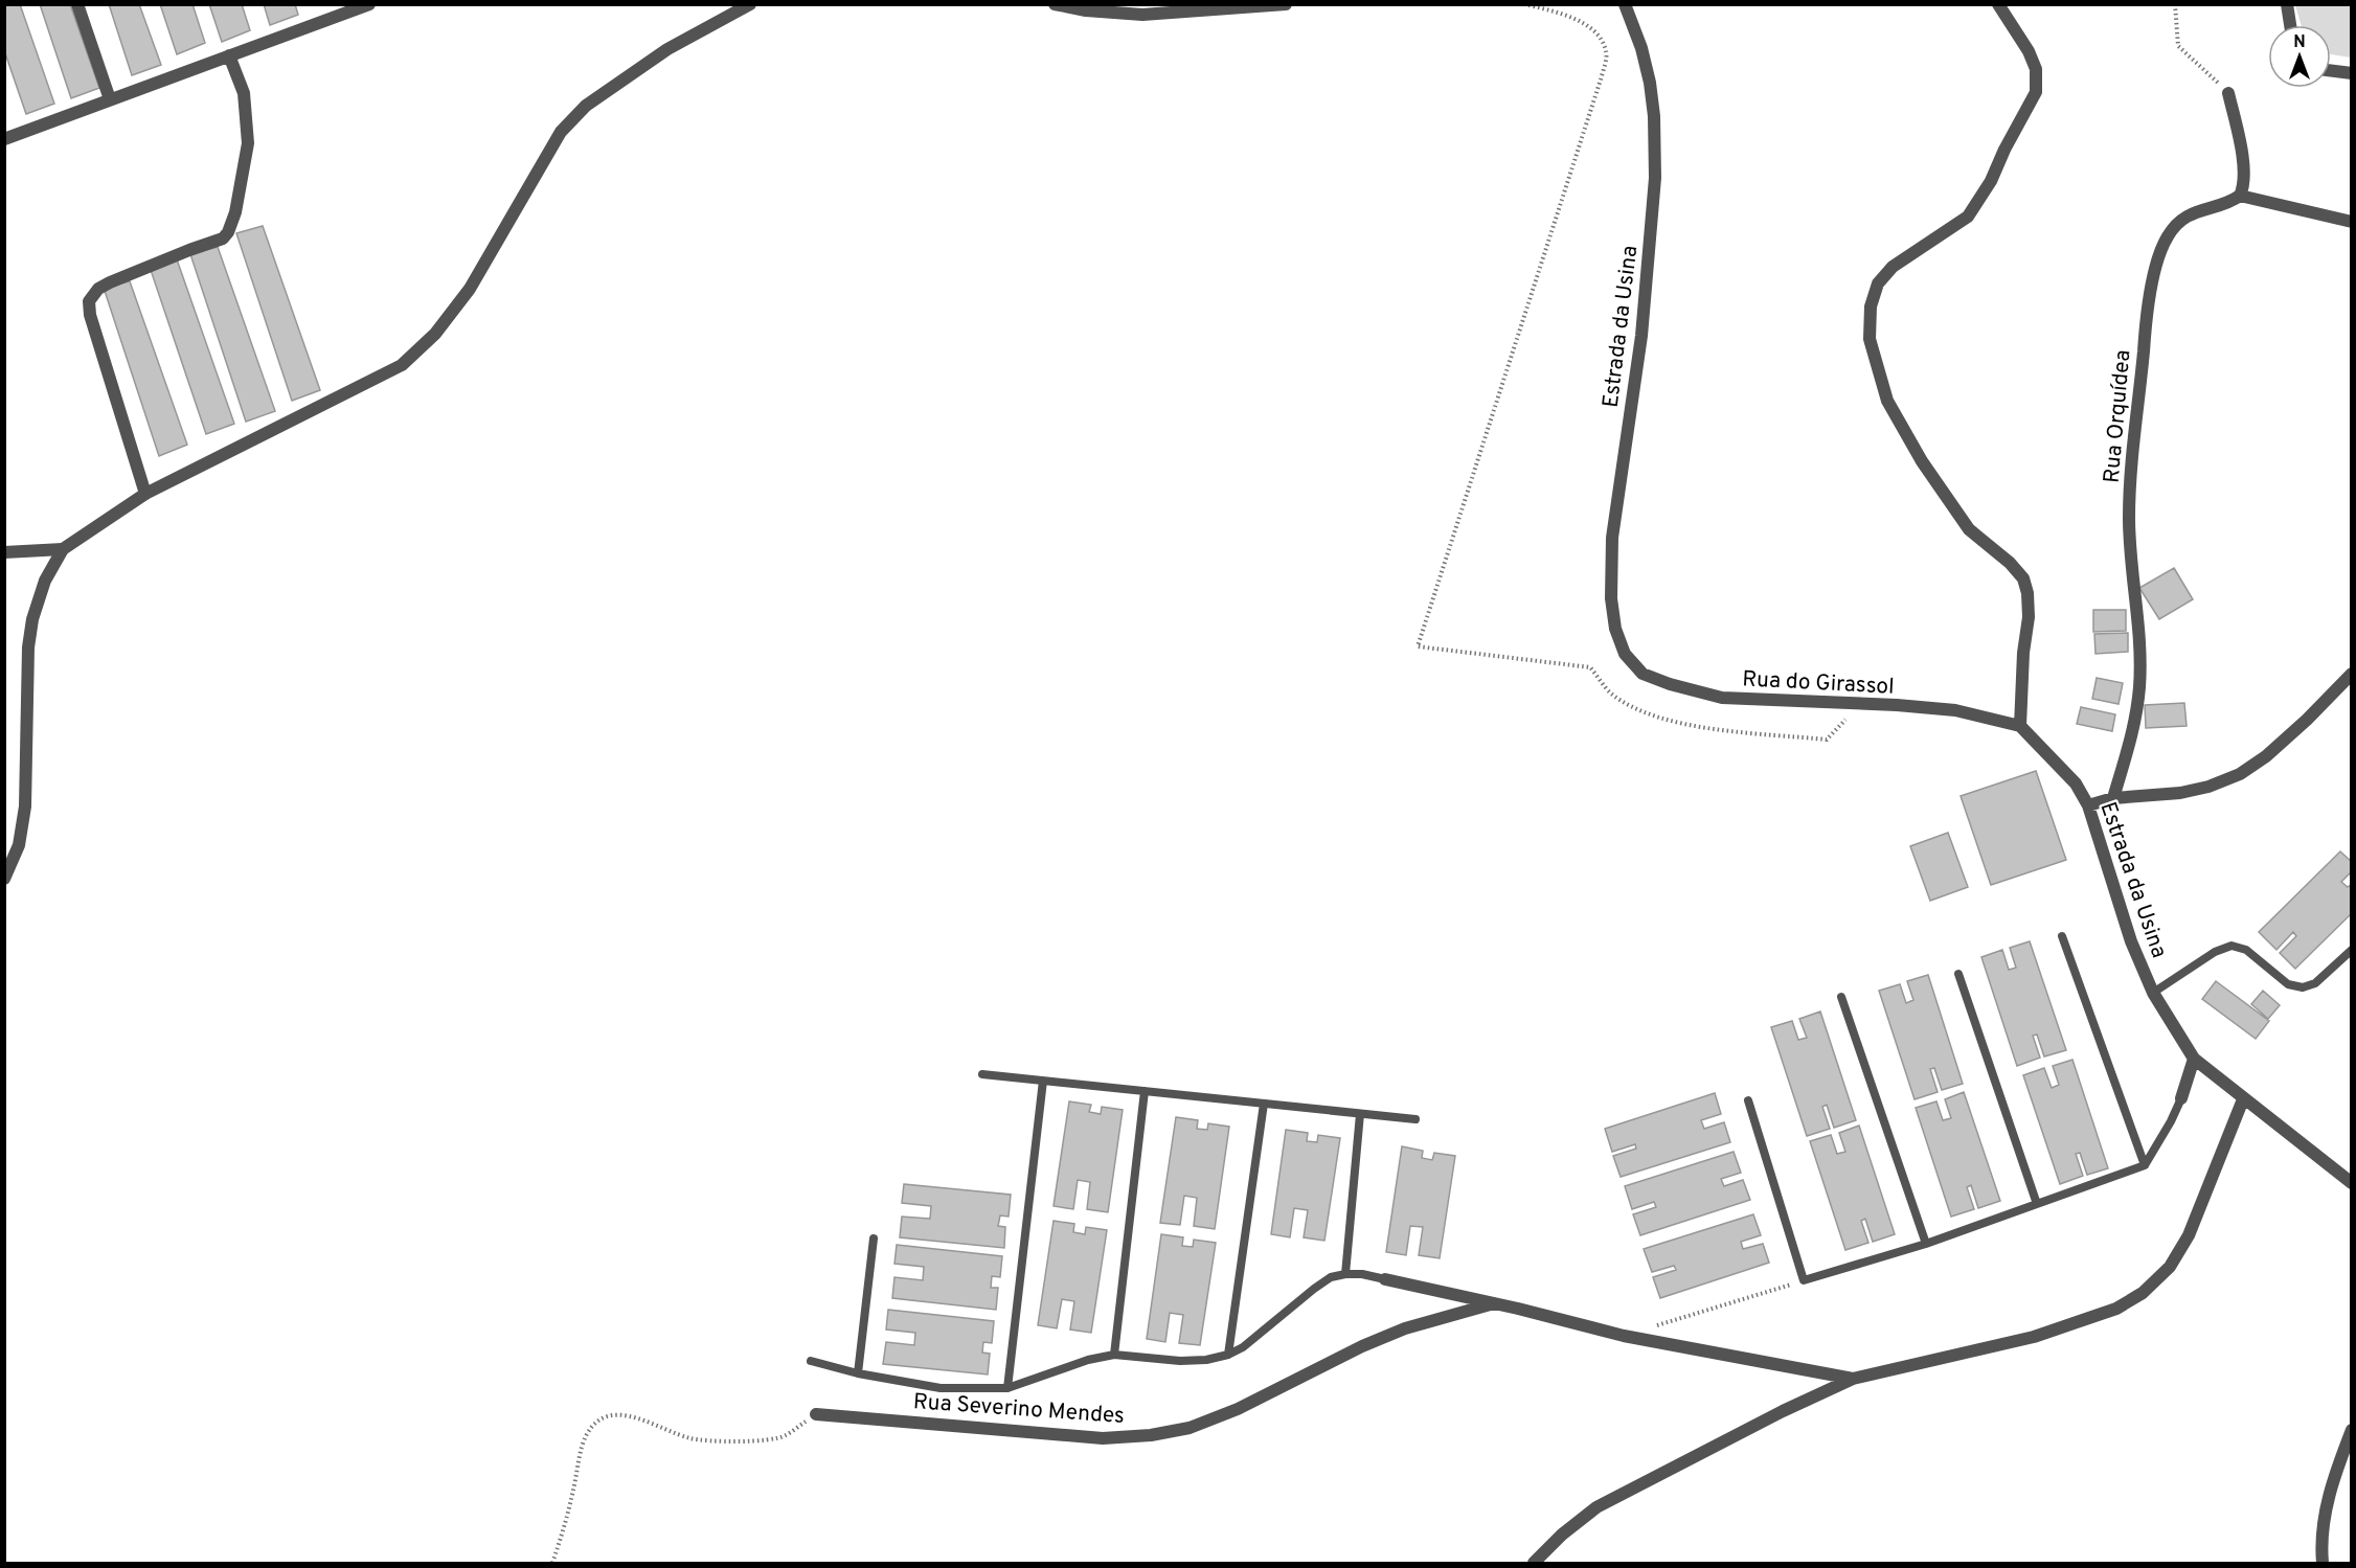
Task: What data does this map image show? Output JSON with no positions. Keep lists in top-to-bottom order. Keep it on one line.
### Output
{"streets":{"street":["Estrada da Usina","Rua Orquídea","Rua do Girassol","Rua Severino Mendes"]},"crossings":[["Estrada da Usina","Rua do Girassol"]],"north":"top"}
